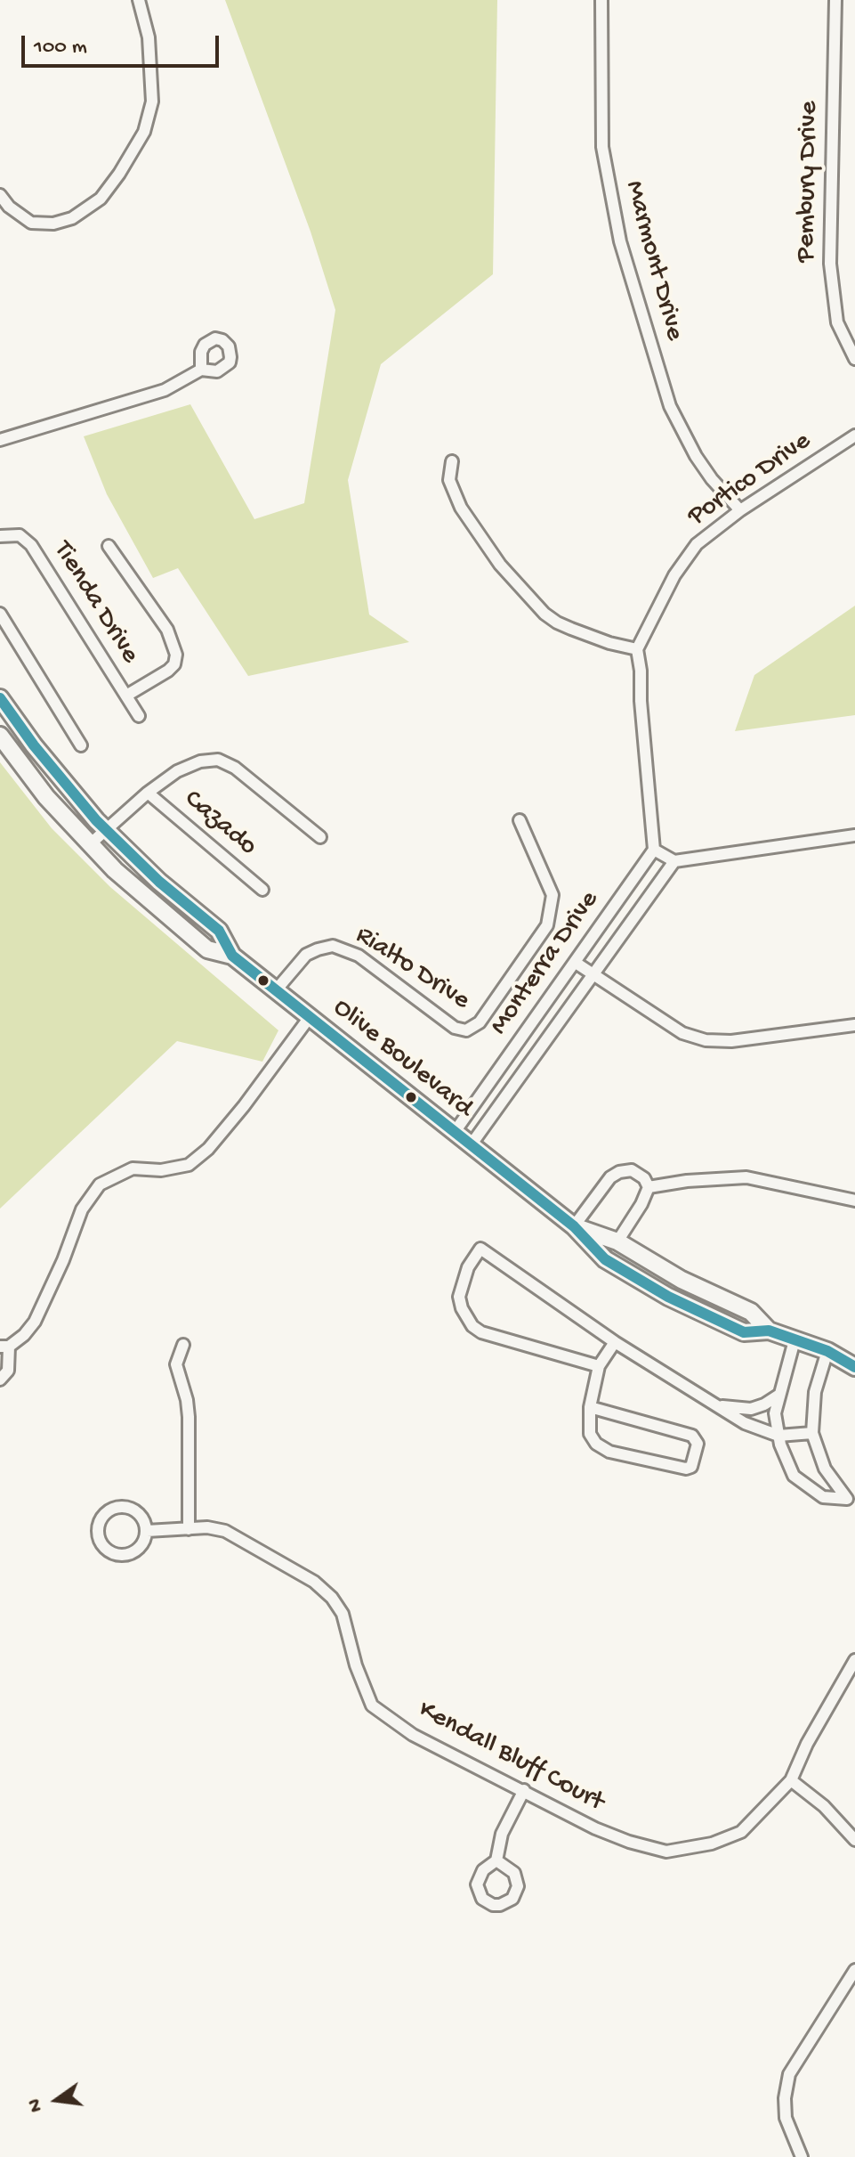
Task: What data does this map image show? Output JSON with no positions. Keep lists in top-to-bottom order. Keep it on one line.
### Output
{"streets":{"main road":["Olive Boulevard"],"street":["Pembury Drive","Marmont Drive","Portico Drive","Tienda Drive","Cazado","Monterra Drive","Rialto Drive","Kendall Bluff Court"]},"crossings":[["Marmont Drive","Portico Drive"],["Monterra Drive","Olive Boulevard"],["Rialto Drive","Olive Boulevard"]],"scale_bar":"100 m","north":"left"}
